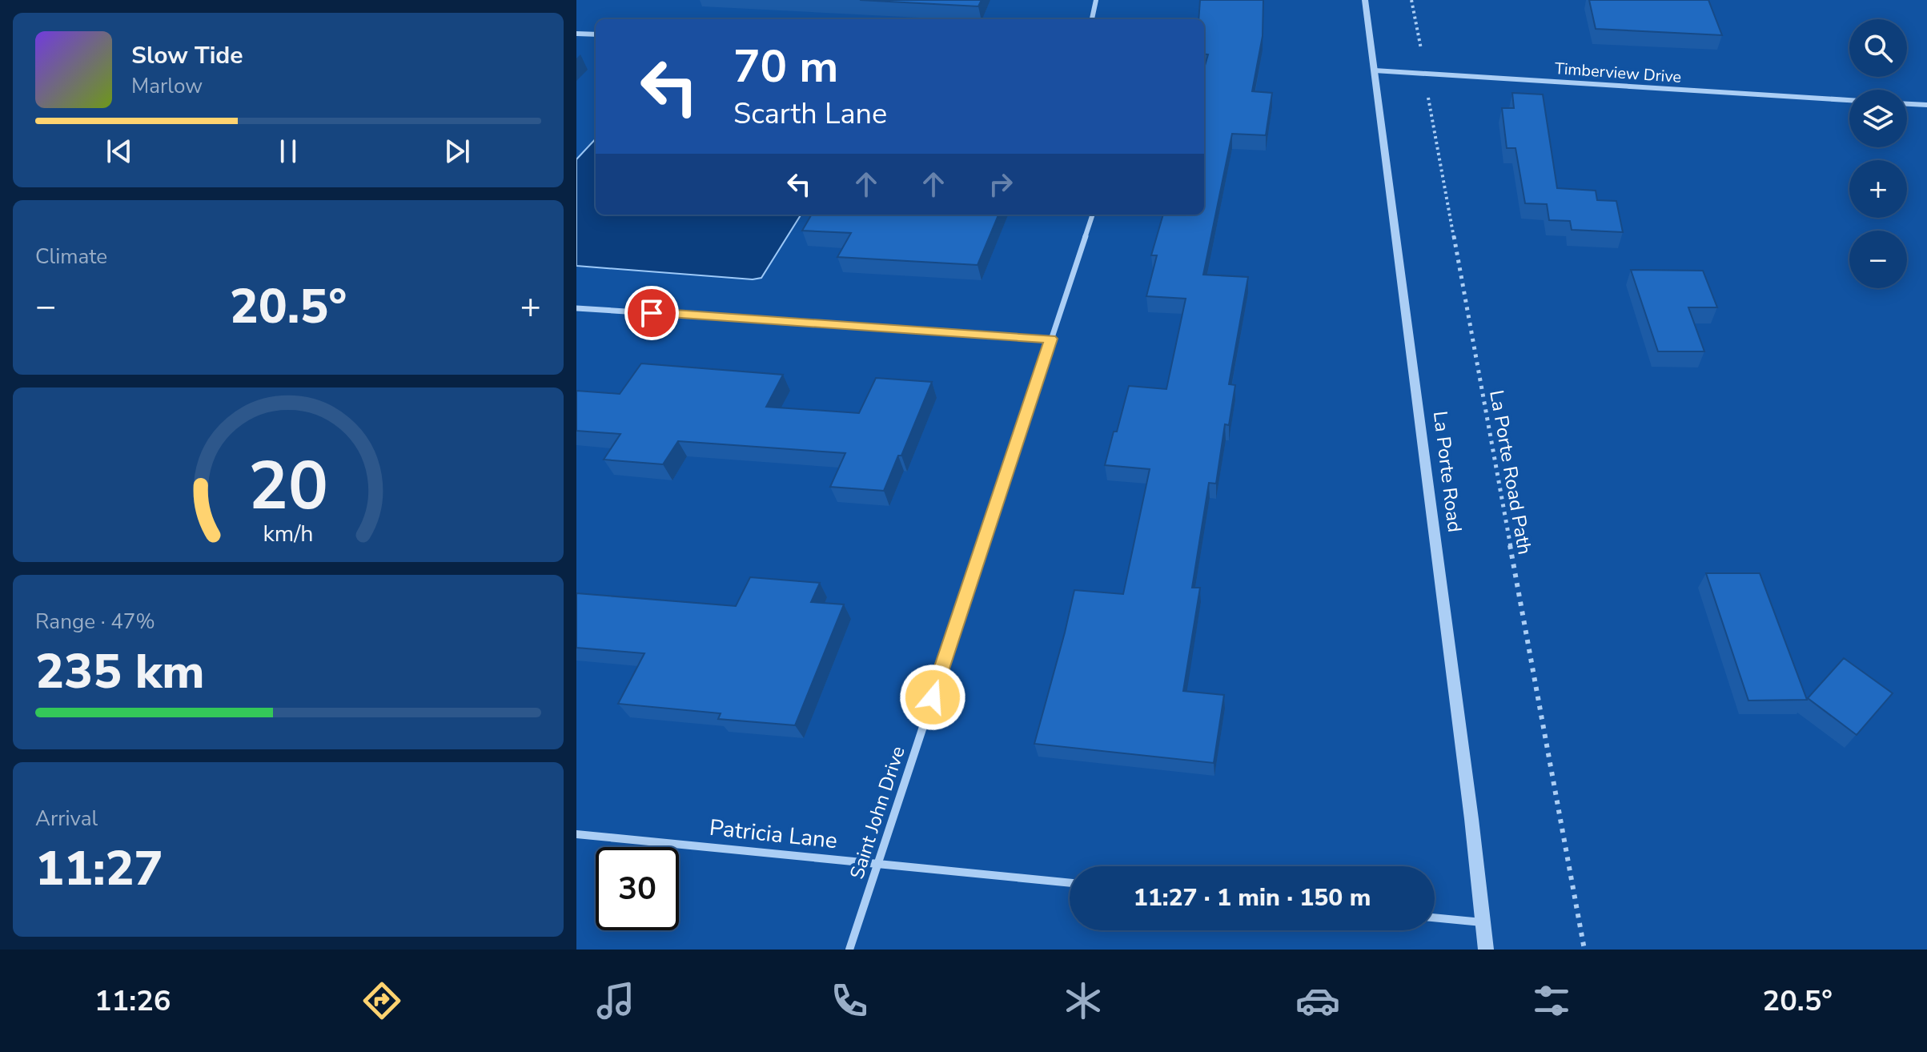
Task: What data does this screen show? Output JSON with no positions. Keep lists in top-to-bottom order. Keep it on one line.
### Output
{"streets":{"street":["Timberview Drive","La Porte Road","Saint John Drive","Patricia Lane"],"path":["La Porte Road Path"]},"crossings":[["Timberview Drive","La Porte Road"],["Timberview Drive","La Porte Road Path"],["Saint John Drive","Patricia Lane"]],"page":{"map_buttons":["+","−"],"turn":["70 m","Scarth Lane"],"song":["Slow Tide","Marlow"],"tile":["Climate",["Range · 47%","235 km"],["Arrival","11:27"]],"heat":["−","20.5°","+"],"limit":"30","trip":"11:27 · 1 min · 150 m","tabs":["11:26","20.5°"],"gauge":["20","km/h"]}}
